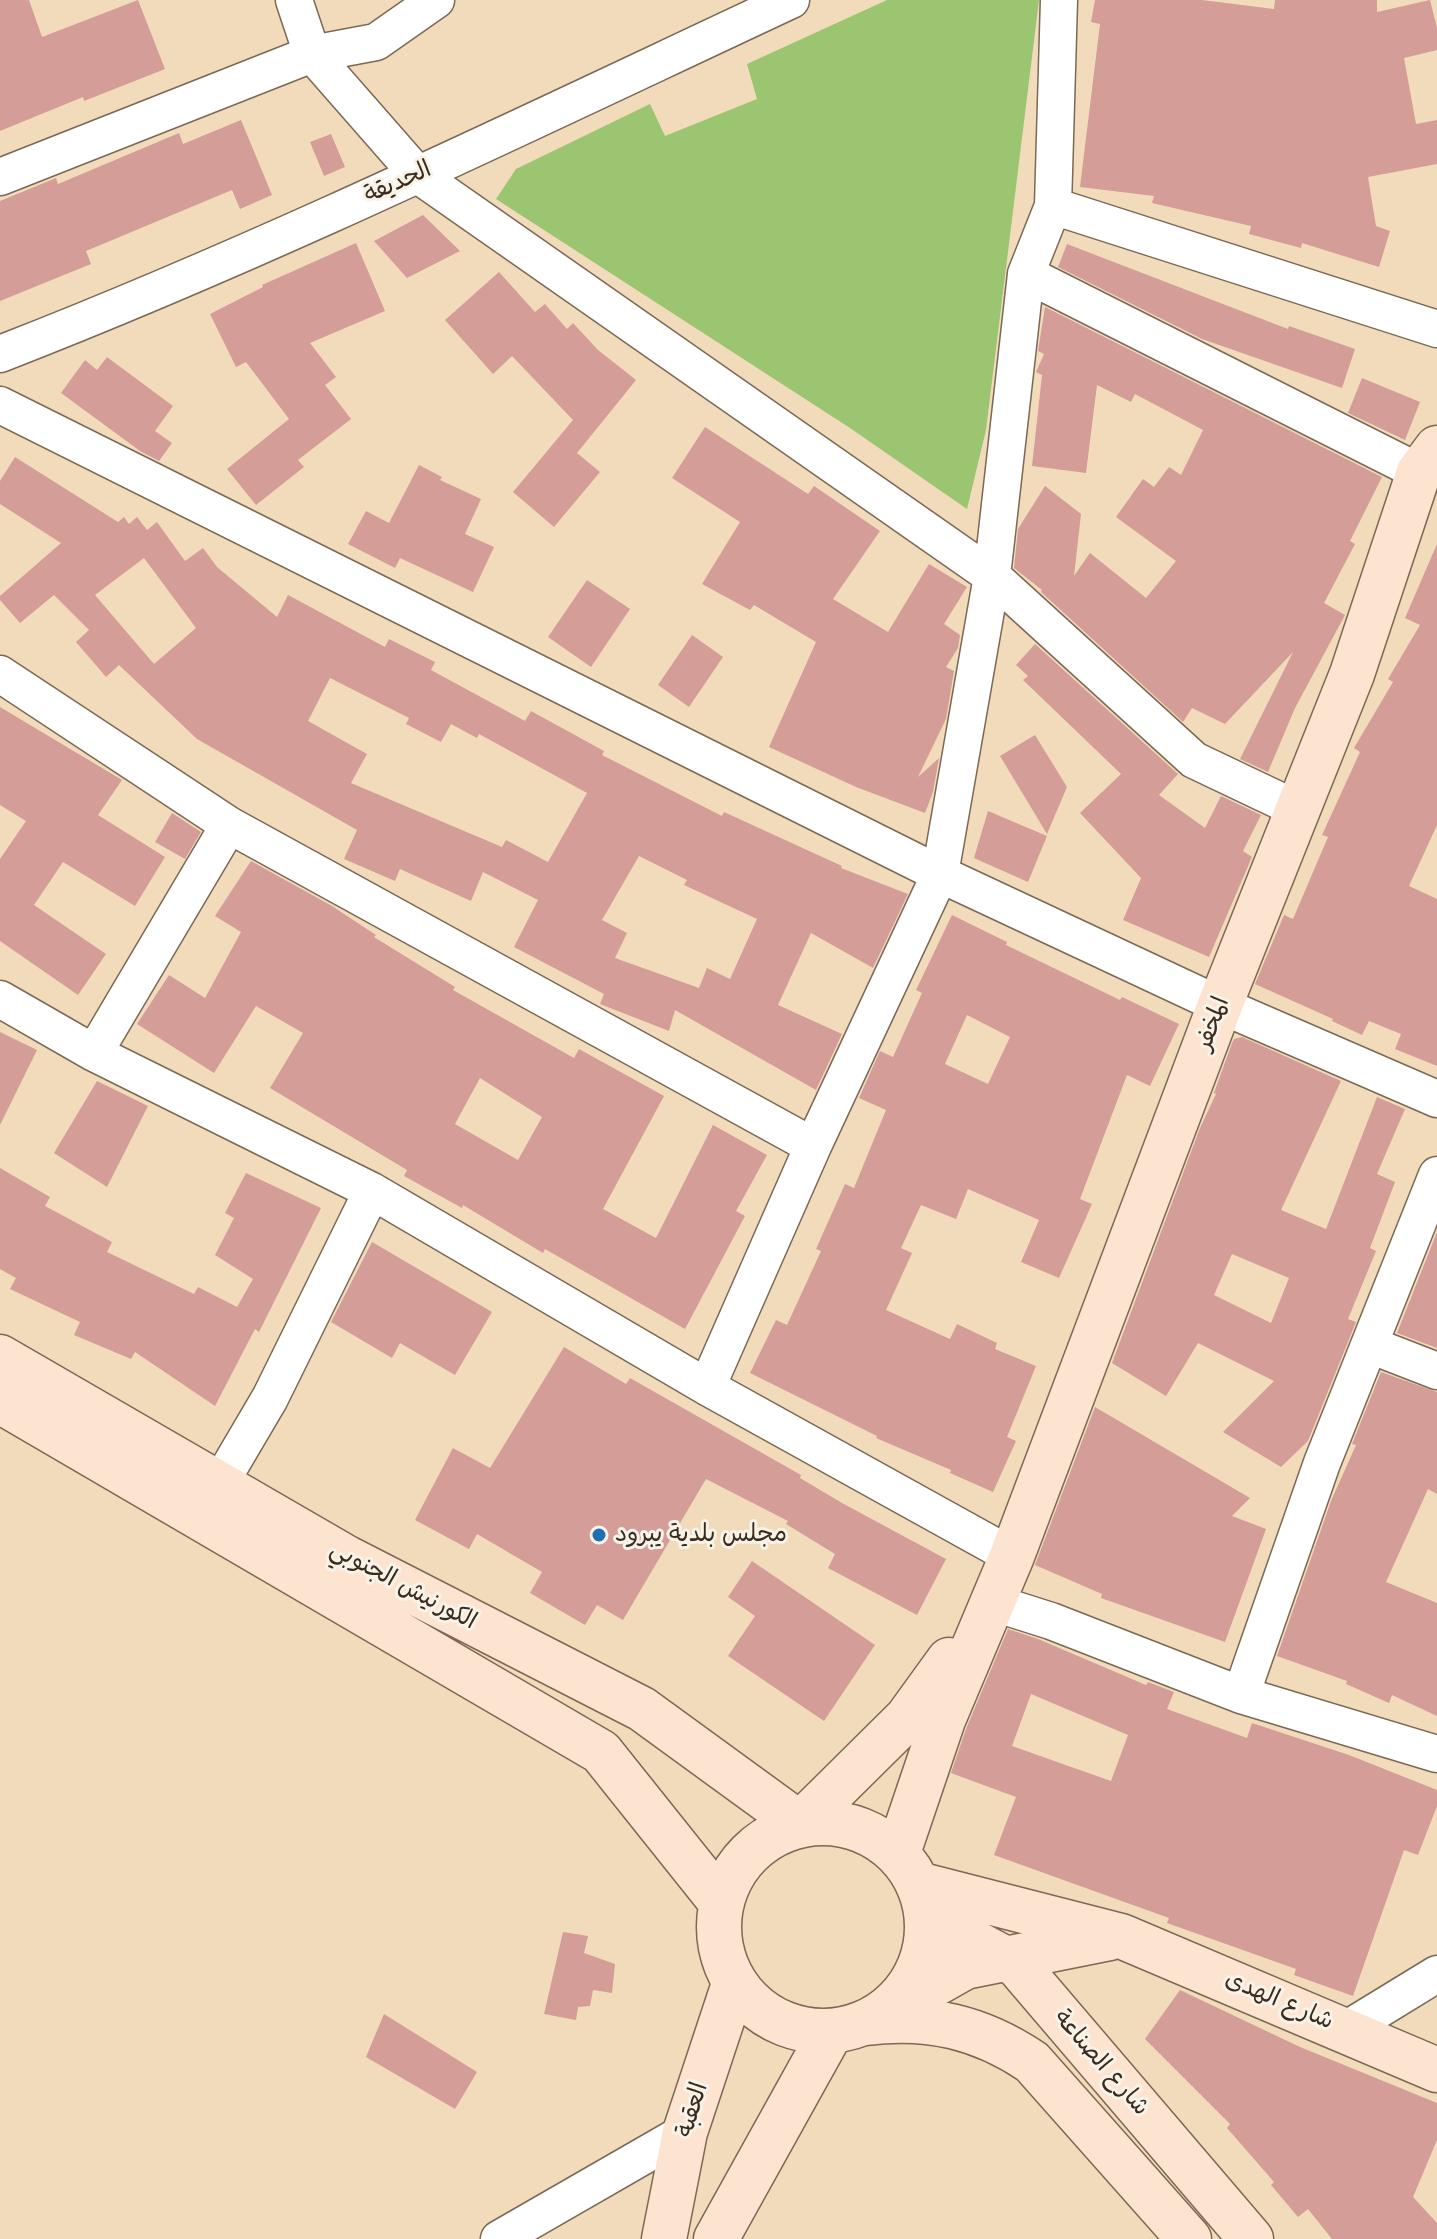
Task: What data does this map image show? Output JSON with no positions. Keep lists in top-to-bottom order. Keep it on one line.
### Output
{"streets":{"main road":["المخفر","الكورنيش الجنوبي","شارع الهدى","شارع الصناعة","العقبة"],"street":["الحديقة"]},"crossings":[["الكورنيش الجنوبي","شارع الهدى"],["الكورنيش الجنوبي","شارع الصناعة"],["الكورنيش الجنوبي","العقبة"],["شارع الهدى","شارع الصناعة"],["شارع الهدى","العقبة"],["شارع الصناعة","العقبة"]],"places":["مجلس بلدية يبرود"]}
